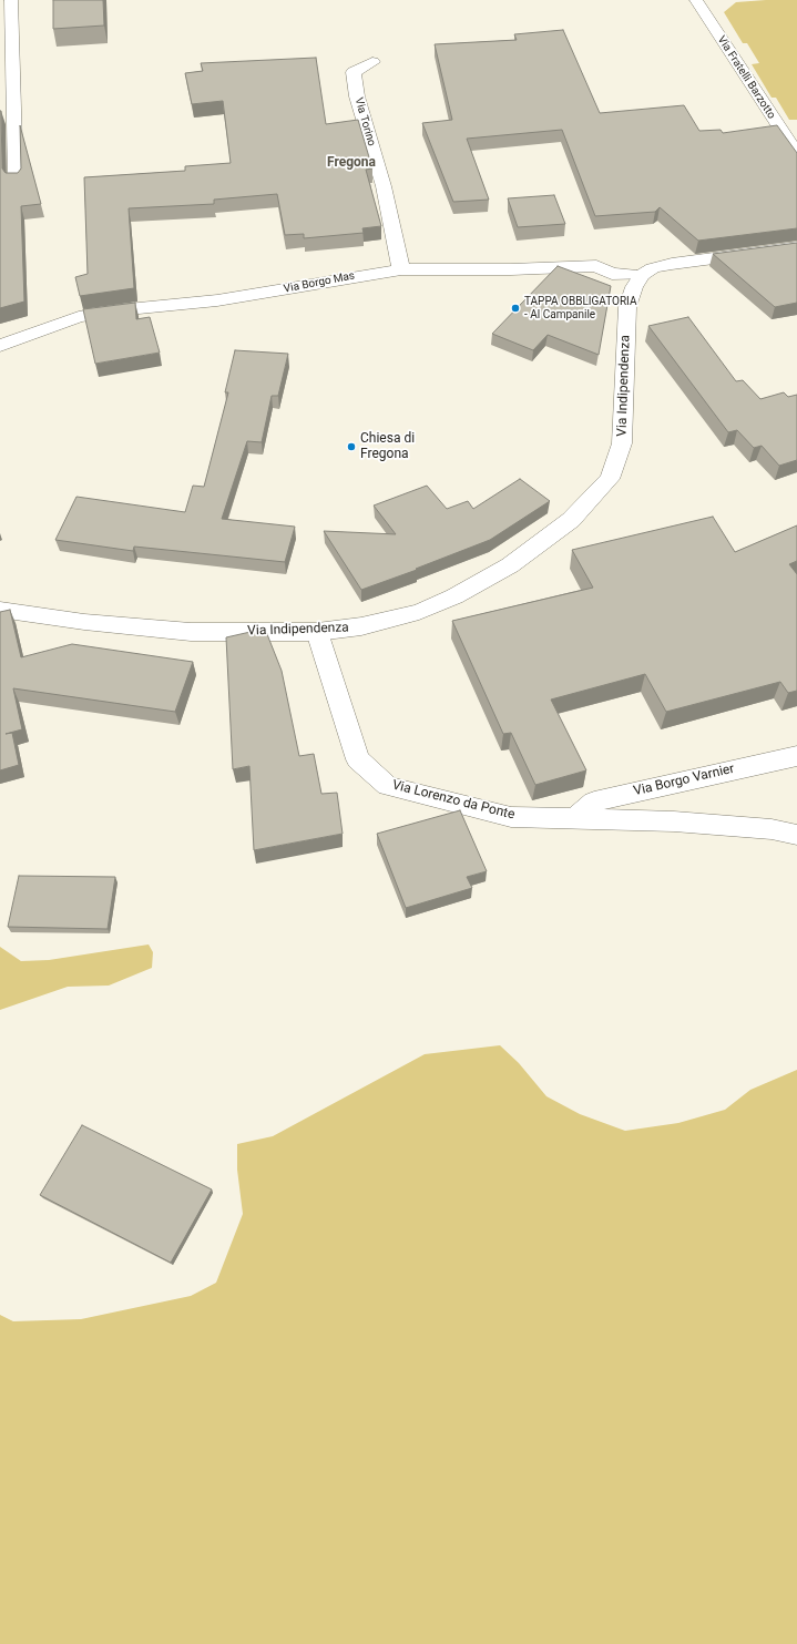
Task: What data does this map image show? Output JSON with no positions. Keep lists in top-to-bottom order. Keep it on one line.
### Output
{"streets":{"street":["Via Fratelli Barzotto","Via Torino","Via Borgo Mas","Via Indipendenza","Via Borgo Varnier","Via Lorenzo da Ponte"]},"crossings":[["Via Torino","Via Borgo Mas"],["Via Borgo Mas","Via Indipendenza"],["Via Indipendenza","Via Lorenzo da Ponte"],["Via Borgo Varnier","Via Lorenzo da Ponte"]],"districts":["Fregona"],"places":["TAPPA OBBLIGATORIA - Al Campanile","Chiesa di Fregona"]}
